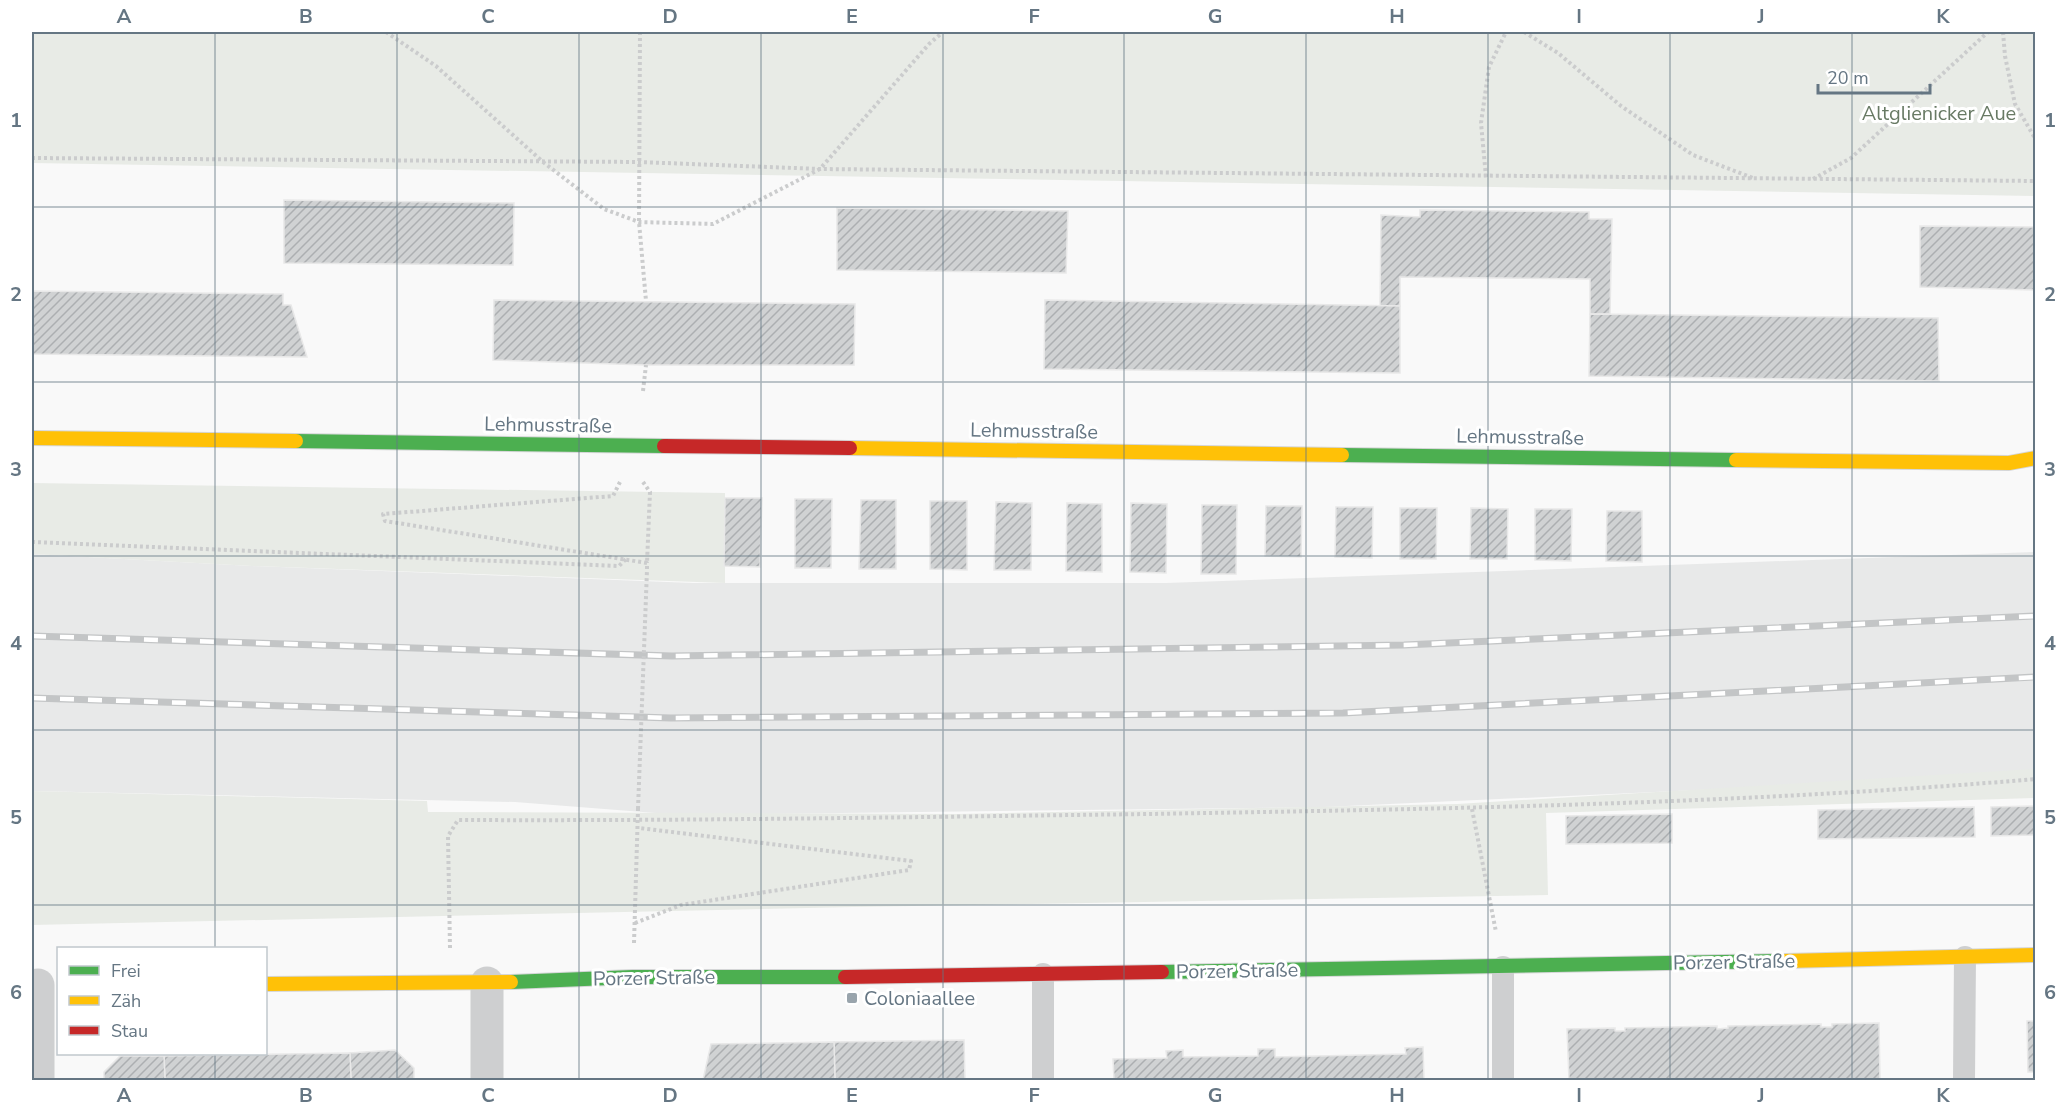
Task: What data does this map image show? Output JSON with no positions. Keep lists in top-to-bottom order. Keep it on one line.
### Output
{"streets":{"street":["Lehmusstraße","Porzer Straße"]},"parks":["Altglienicker Aue"],"places":{"transit":["Coloniaallee"]},"legend":["Frei","Zäh","Stau"],"scale_bar":"20 m","grid":{"columns":["A","B","C","D","E","F","G","H","I","J","K"],"rows":["1","2","3","4","5","6"]}}
